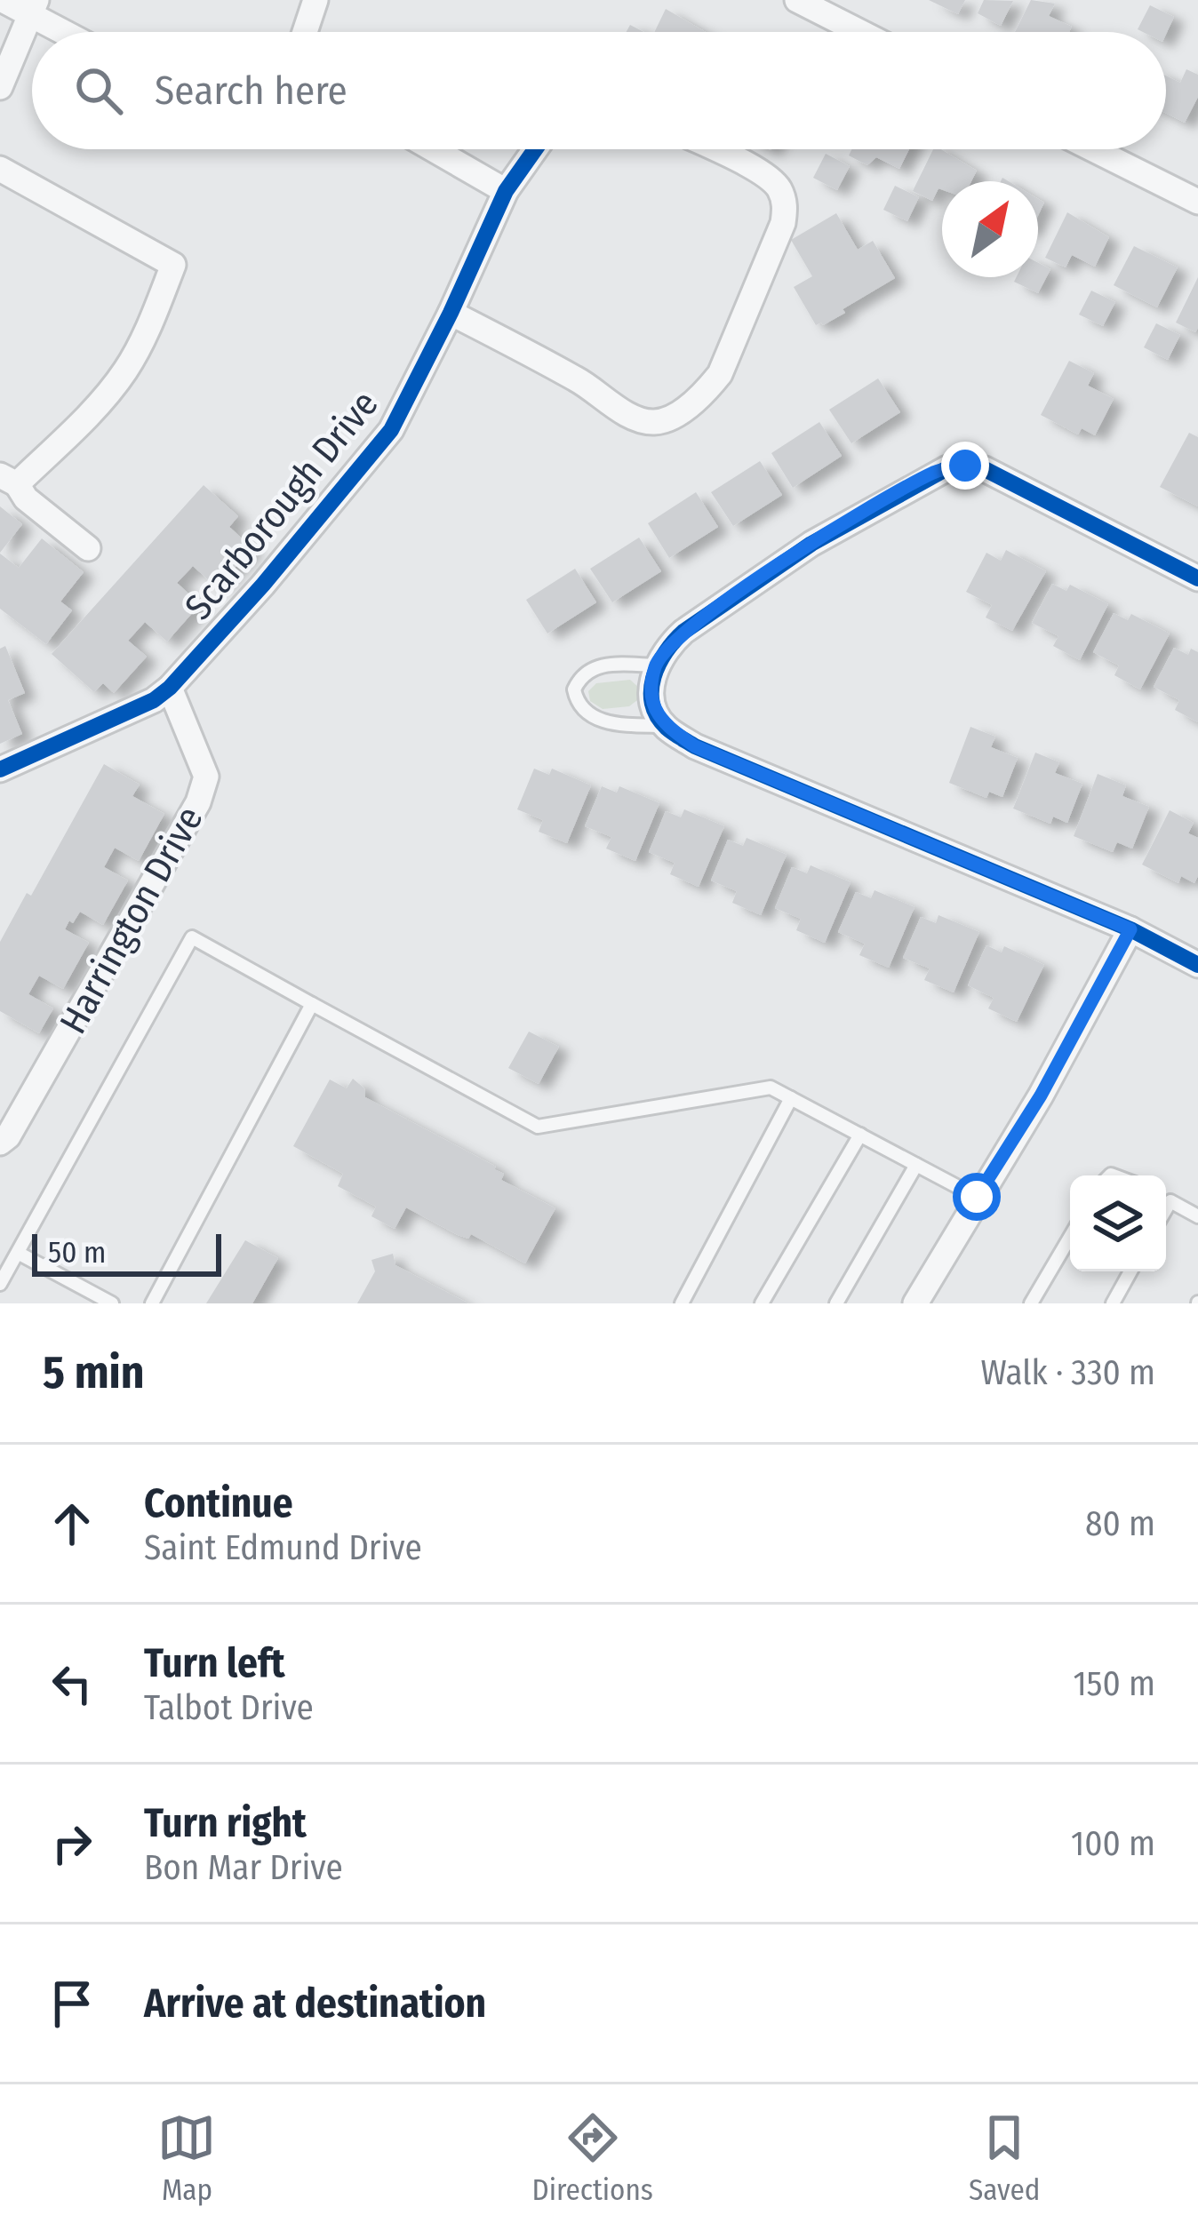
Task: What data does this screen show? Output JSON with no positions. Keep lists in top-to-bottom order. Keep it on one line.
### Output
{"streets":{"street":["Scarborough Drive","Harrington Drive"]},"crossings":[["Scarborough Drive","Harrington Drive"]],"scale_bar":"50 m","north":"top right","page":{"search":"Search here","scale":"50 m","heading":["5 min","Walk · 330 m"],"list":[["Continue","Saint Edmund Drive","80 m"],["Turn left","Talbot Drive","150 m"],["Turn right","Bon Mar Drive","100 m"],"Arrive at destination"],"nav":["Map","Directions","Saved"]}}
